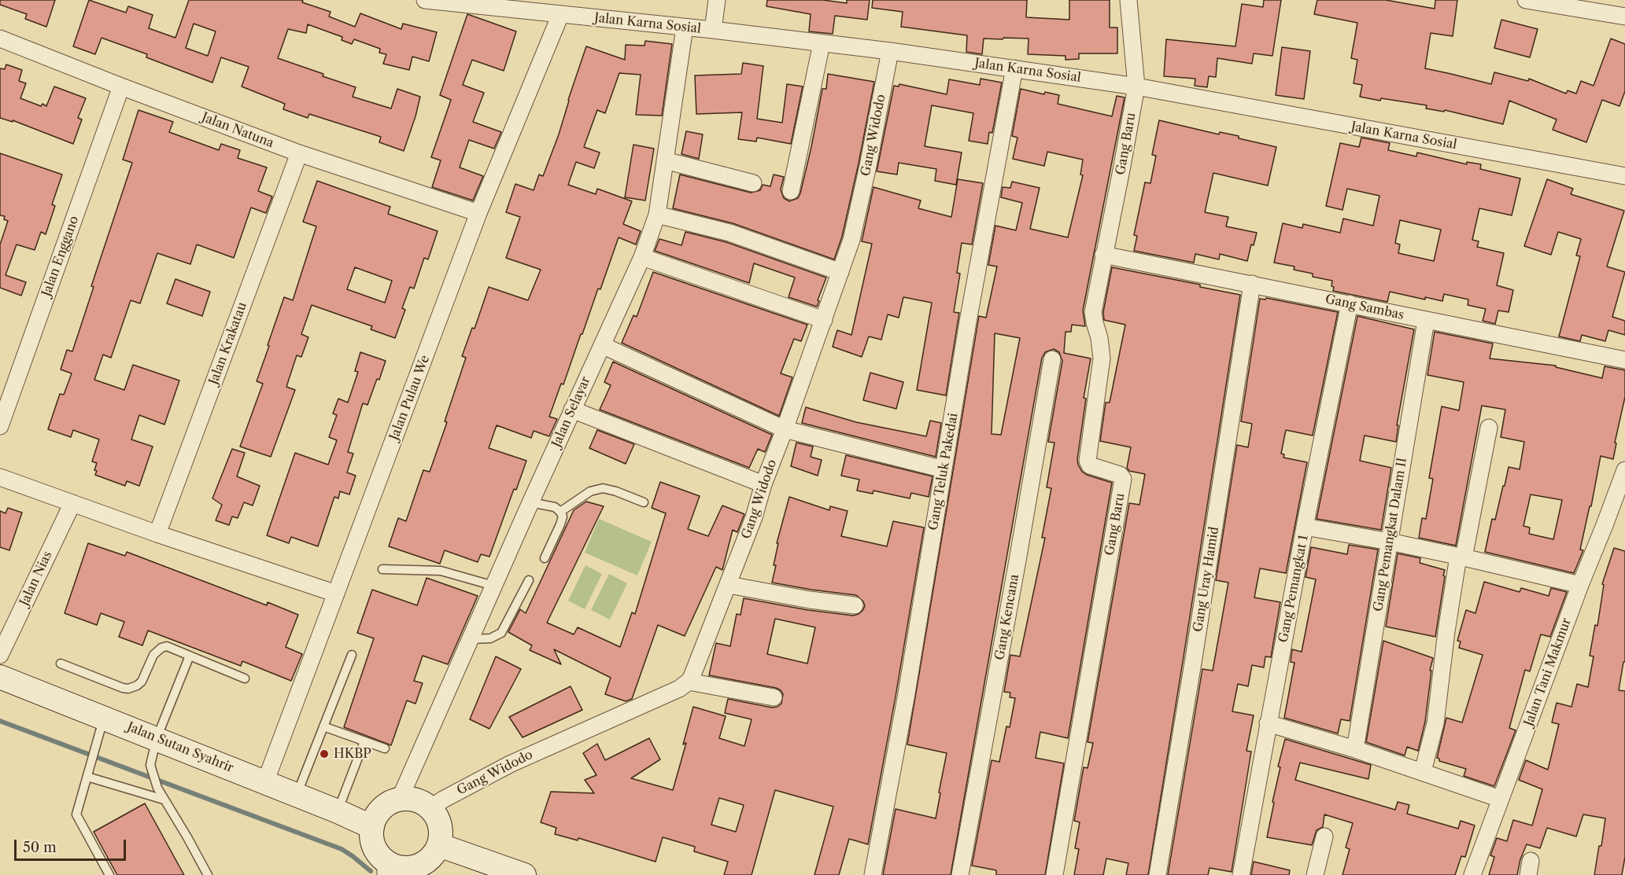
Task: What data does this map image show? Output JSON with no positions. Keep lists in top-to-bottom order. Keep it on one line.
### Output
{"streets":{"street":["Jalan Karna Sosial","Jalan Natuna","Gang Widodo","Gang Baru","Jalan Enggano","Gang Sambas","Jalan Krakatau","Jalan Pulau We","Jalan Selayar","Gang Teluk Pakedai","Gang Pemangkat Dalam II","Jalan Nias","Gang Uray Hamid","Gang Pemangkat 1","Gang Kencana","Jalan Tani Makmur","Jalan Sutan Syahrir"]},"crossings":[["Jalan Karna Sosial","Gang Widodo"],["Jalan Karna Sosial","Gang Baru"],["Jalan Karna Sosial","Jalan Pulau We"],["Jalan Karna Sosial","Jalan Selayar"],["Jalan Karna Sosial","Gang Teluk Pakedai"],["Jalan Natuna","Jalan Enggano"],["Jalan Natuna","Jalan Krakatau"],["Jalan Natuna","Jalan Pulau We"],["Gang Widodo","Jalan Selayar"],["Gang Widodo","Jalan Sutan Syahrir"],["Gang Baru","Gang Sambas"],["Gang Sambas","Gang Pemangkat Dalam II"],["Gang Sambas","Gang Uray Hamid"],["Gang Sambas","Gang Pemangkat 1"],["Jalan Pulau We","Jalan Sutan Syahrir"],["Jalan Selayar","Jalan Sutan Syahrir"]],"places":["HKBP"],"scale_bar":"50 m"}
